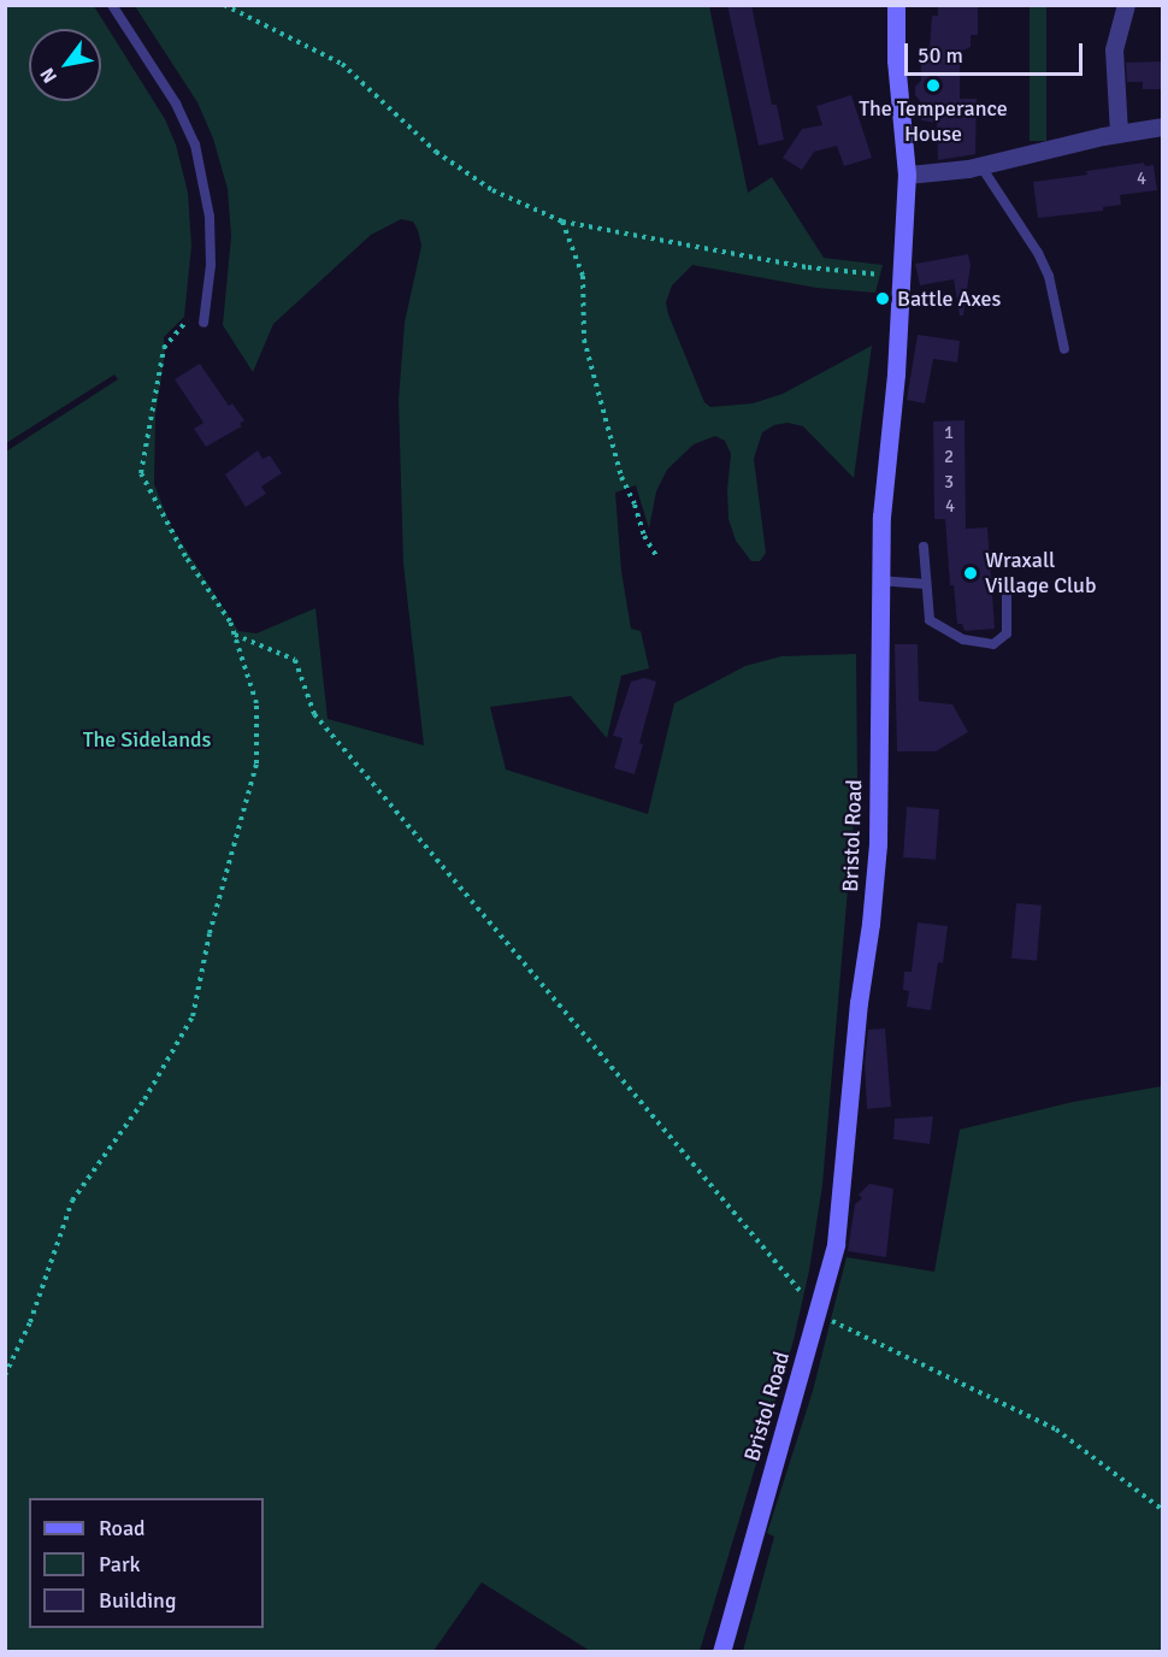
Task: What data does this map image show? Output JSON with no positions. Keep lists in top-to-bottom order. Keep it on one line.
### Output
{"streets":{"main road":["Bristol Road"]},"parks":["The Sidelands"],"places":["The Temperance House","Battle Axes","Wraxall Village Club"],"house_numbers":["4","1","2","3","4"],"legend":["Road","Park","Building"],"scale_bar":"50 m","north":"bottom left"}
